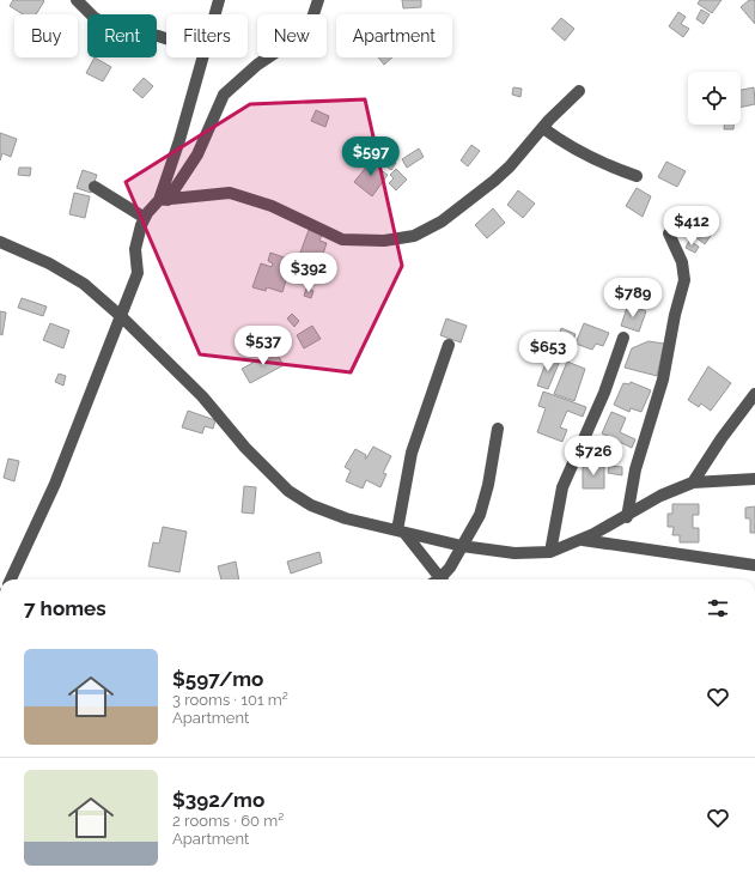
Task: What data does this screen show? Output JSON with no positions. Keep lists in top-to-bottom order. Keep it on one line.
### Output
{"page":{"chip":["Buy","Rent","Filters","New","Apartment"],"price":["$597","$412","$392","$789","$537","$653","$726"],"heading":"7 homes","list":[{"name":"$597/mo","note":"3 rooms · 101 m² · Apartment"},{"name":"$392/mo","note":"2 rooms · 60 m² · Apartment"}]}}
